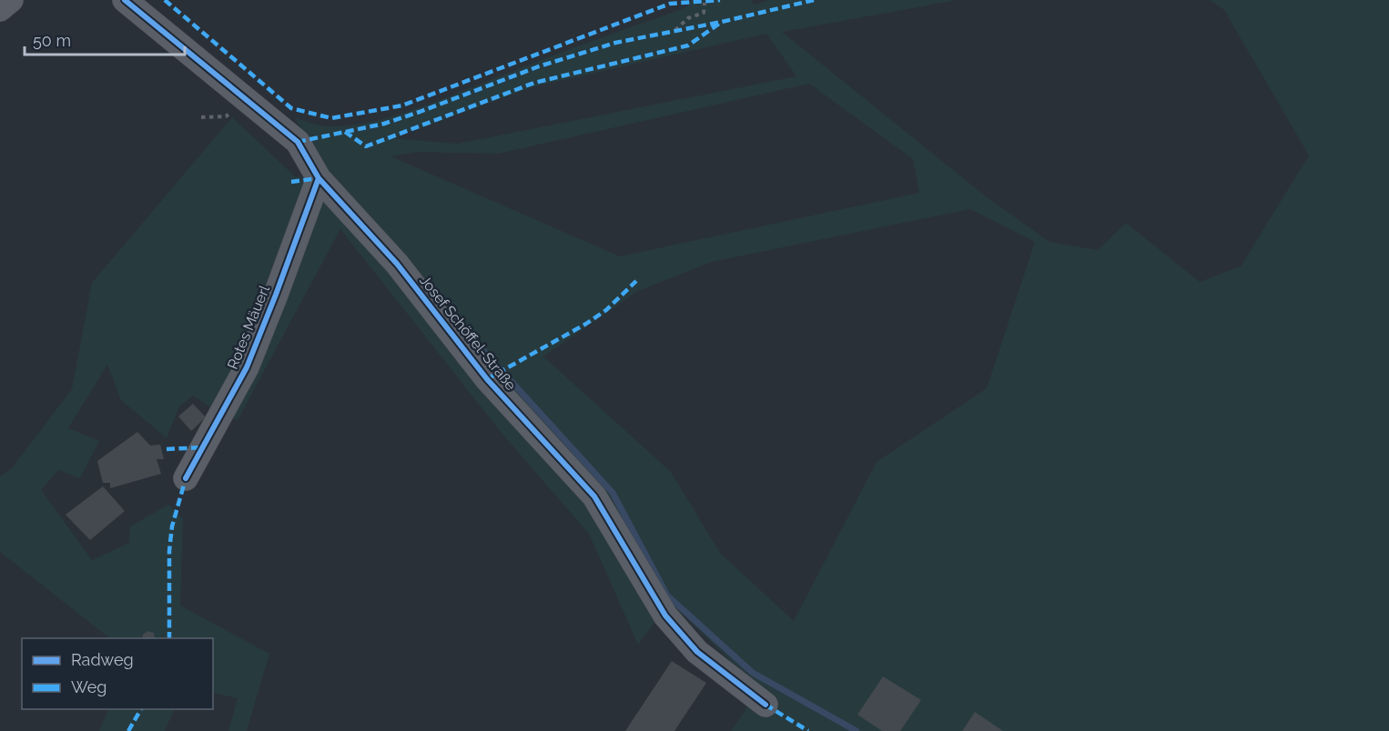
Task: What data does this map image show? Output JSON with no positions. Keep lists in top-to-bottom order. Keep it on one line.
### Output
{"streets":{"street":["Rotes Mäuerl","Josef Schöffel-Straße"]},"crossings":[["Rotes Mäuerl","Josef Schöffel-Straße"]],"legend":["Radweg","Weg"],"scale_bar":"50 m"}
